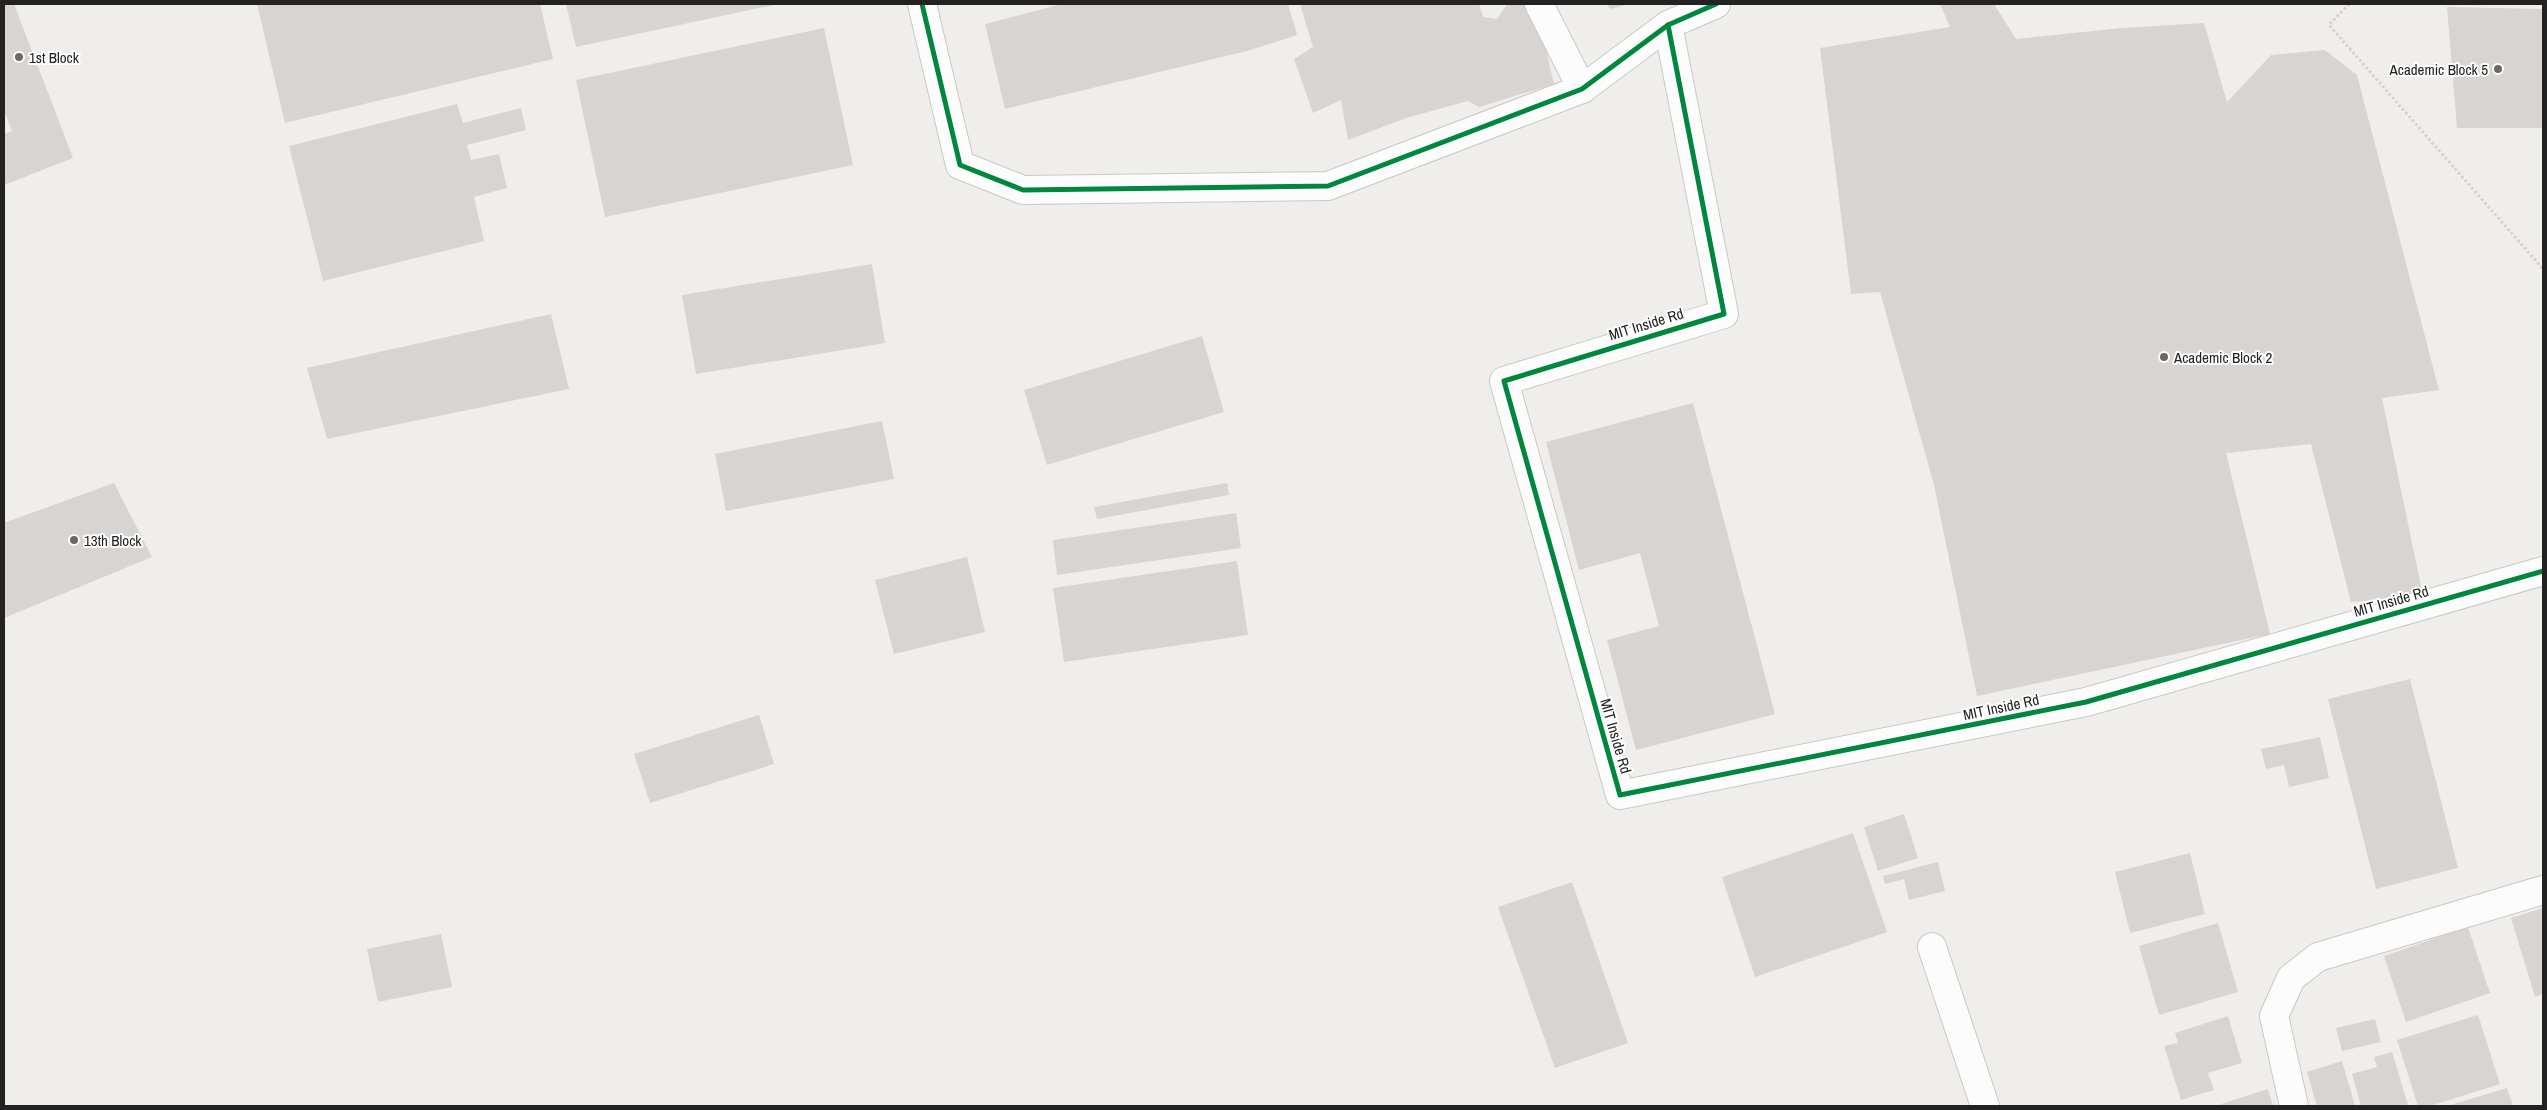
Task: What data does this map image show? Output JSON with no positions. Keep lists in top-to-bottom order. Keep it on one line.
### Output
{"streets":{"street":["MIT Inside Rd"]},"places":["1st Block","Academic Block 5","Academic Block 2","13th Block"]}
